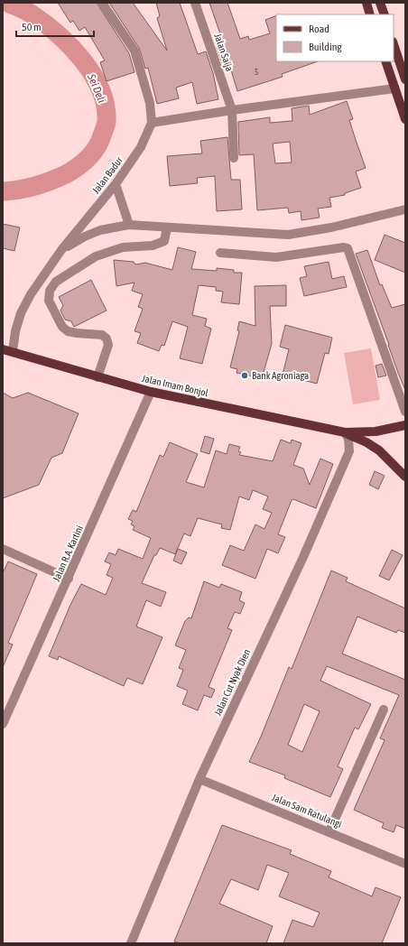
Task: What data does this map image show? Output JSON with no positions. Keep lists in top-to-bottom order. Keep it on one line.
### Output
{"streets":{"main road":["Jalan Imam Bonjol"],"street":["Jalan Saija","Jalan Badur","Jalan R.A. Kartini","Jalan Cut Nyak Dien","Jalan Sam Ratulangi"]},"crossings":[["Jalan Badur","Jalan Imam Bonjol"],["Jalan Imam Bonjol","Jalan R.A. Kartini"],["Jalan Imam Bonjol","Jalan Cut Nyak Dien"],["Jalan Cut Nyak Dien","Jalan Sam Ratulangi"]],"water":["Sei Deli"],"places":["Bank Agroniaga"],"house_numbers":["5"],"legend":["Road","Building"],"scale_bar":"50 m"}
